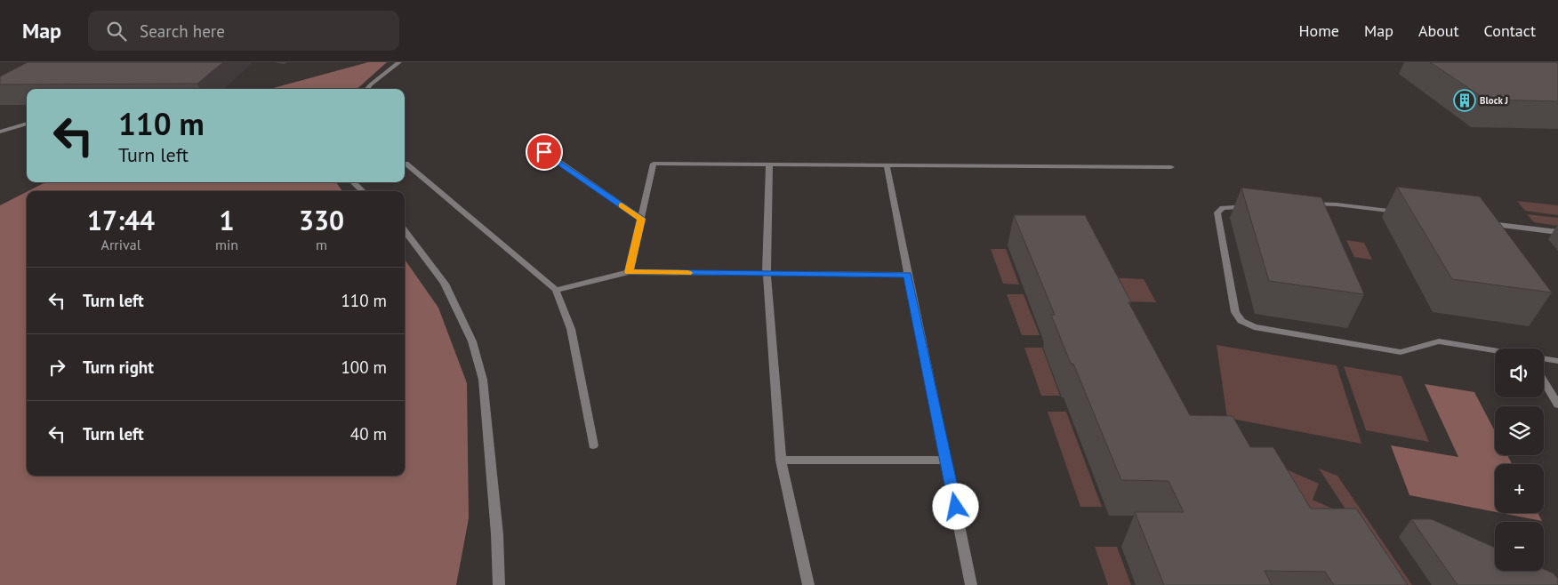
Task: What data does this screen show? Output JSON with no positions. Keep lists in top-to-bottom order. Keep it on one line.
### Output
{"places":{"building":["Block J"]},"page":{"header":"Map","search":"Search here","nav":["Home","Map","About","Contact"],"turn":["110 m","Turn left"],"eta":["17:44","Arrival","1","min","330","m"],"list":[{"name":"Turn left","value":"110 m"},{"name":"Turn right","value":"100 m"},{"name":"Turn left","value":"40 m"}],"map_buttons":["+","−"]}}
